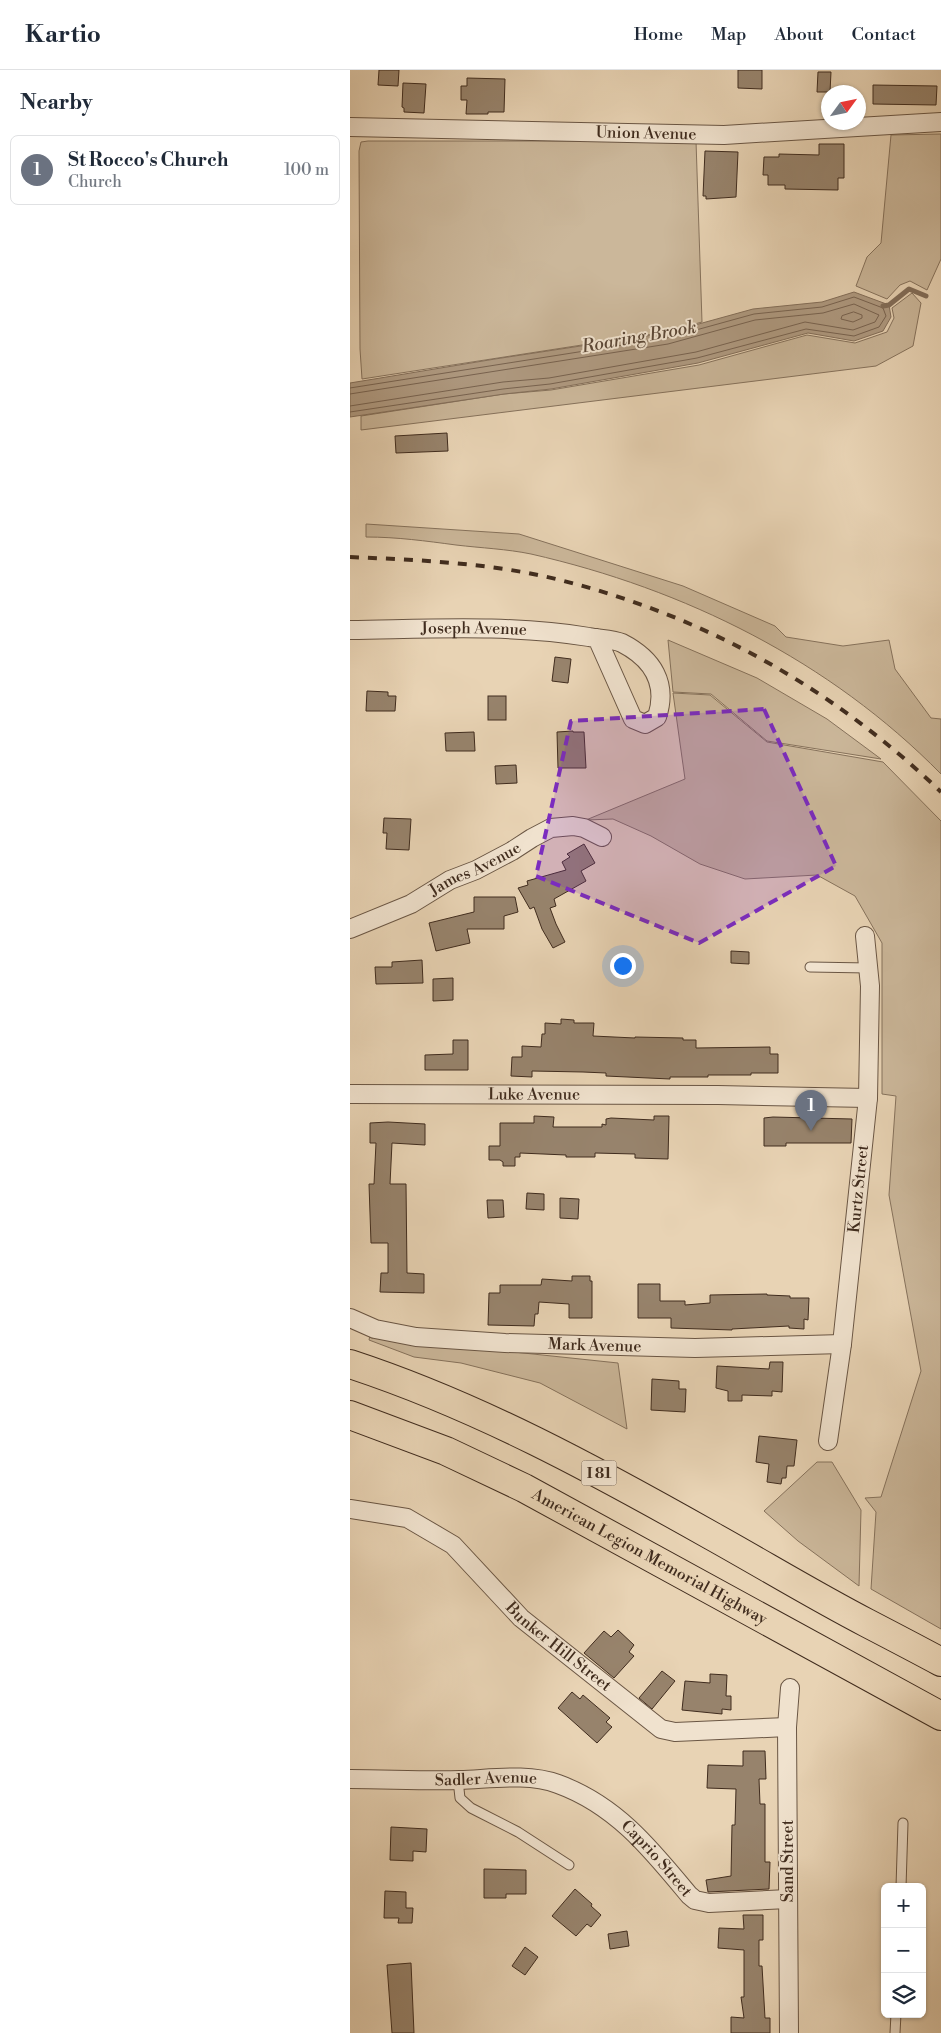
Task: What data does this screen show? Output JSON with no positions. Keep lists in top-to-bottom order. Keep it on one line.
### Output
{"streets":{"highway":["I 81","American Legion Memorial Highway"],"street":["Union Avenue","Joseph Avenue","James Avenue","Luke Avenue","Kurtz Street","Mark Avenue","Bunker Hill Street","Sadler Avenue","Caprio Street","Sand Street"]},"crossings":[["Luke Avenue","Kurtz Street"],["Kurtz Street","Mark Avenue"],["Bunker Hill Street","Sand Street"],["Sadler Avenue","Caprio Street"],["Caprio Street","Sand Street"]],"water":["Roaring Brook"],"north":"top right","page":{"header":"Kartio","nav":["Home","Map","About","Contact"],"heading":"Nearby","list":[{"mark":"1","name":"St Rocco's Church","note":"Church","value":"100 m"}],"pins":"1","map_buttons":["+","−"]}}
